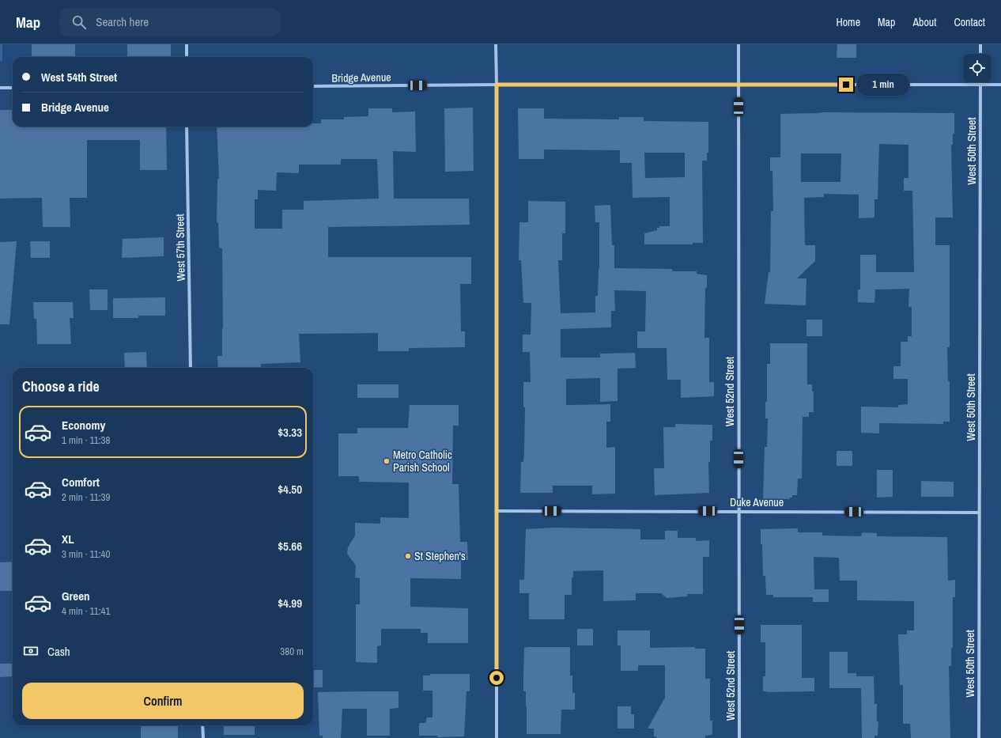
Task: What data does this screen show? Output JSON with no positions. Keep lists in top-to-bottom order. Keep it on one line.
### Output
{"streets":{"street":["Bridge Avenue","West 50th Street","West 57th Street","West 52nd Street","Duke Avenue"]},"crossings":[["Bridge Avenue","West 50th Street"],["Bridge Avenue","West 52nd Street"],["West 50th Street","Duke Avenue"],["West 52nd Street","Duke Avenue"]],"places":["Metro Catholic Parish School","St Stephen's"],"page":{"header":"Map","search":"Search here","nav":["Home","Map","About","Contact"],"banner":["West 54th Street","Bridge Avenue"],"bubble":"1 min","heading":"Choose a ride","list":[{"name":"Economy","note":"1 min · 11:38","value":"$3.33"},{"name":"Comfort","note":"2 min · 11:39","value":"$4.50"},{"name":"XL","note":"3 min · 11:40","value":"$5.66"},{"name":"Green","note":"4 min · 11:41","value":"$4.99"}],"pay":["Cash","380 m"],"buttons":"Confirm"}}
